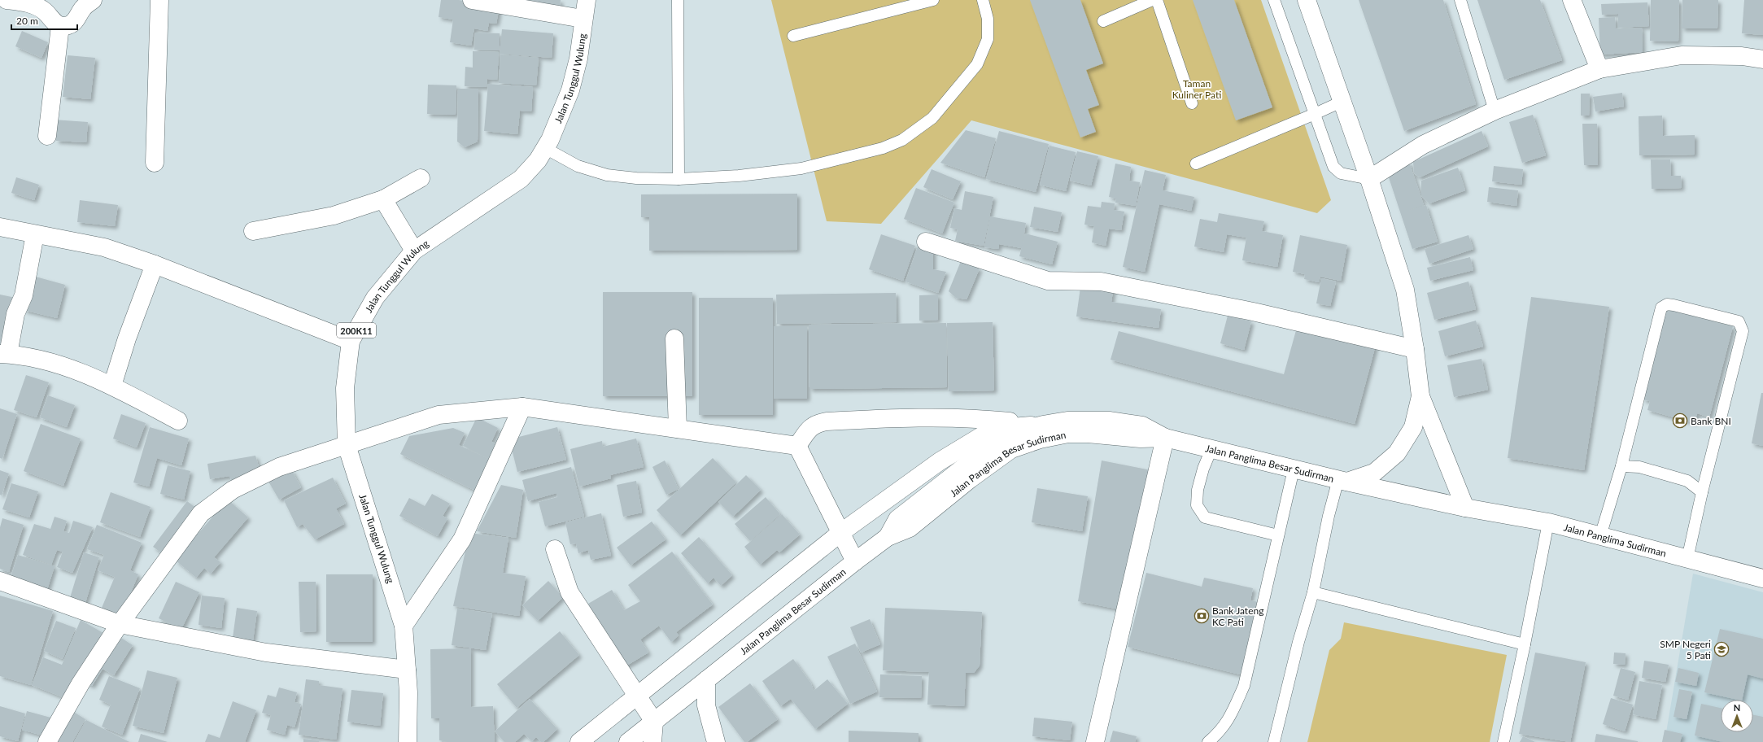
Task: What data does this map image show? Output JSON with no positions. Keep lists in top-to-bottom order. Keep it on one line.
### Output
{"streets":{"street":["Jalan Tunggul Wulung","200K11","Jalan Panglima Besar Sudirman","Jalan Panglima Sudirman"]},"crossings":[["Jalan Panglima Besar Sudirman","Jalan Panglima Sudirman"]],"parks":["Taman Kuliner Pati"],"places":{"bank":["Bank BNI","Bank Jateng KC Pati"],"school or university":["SMP Negeri 5 Pati"]},"scale_bar":"20 m","north":"top"}
